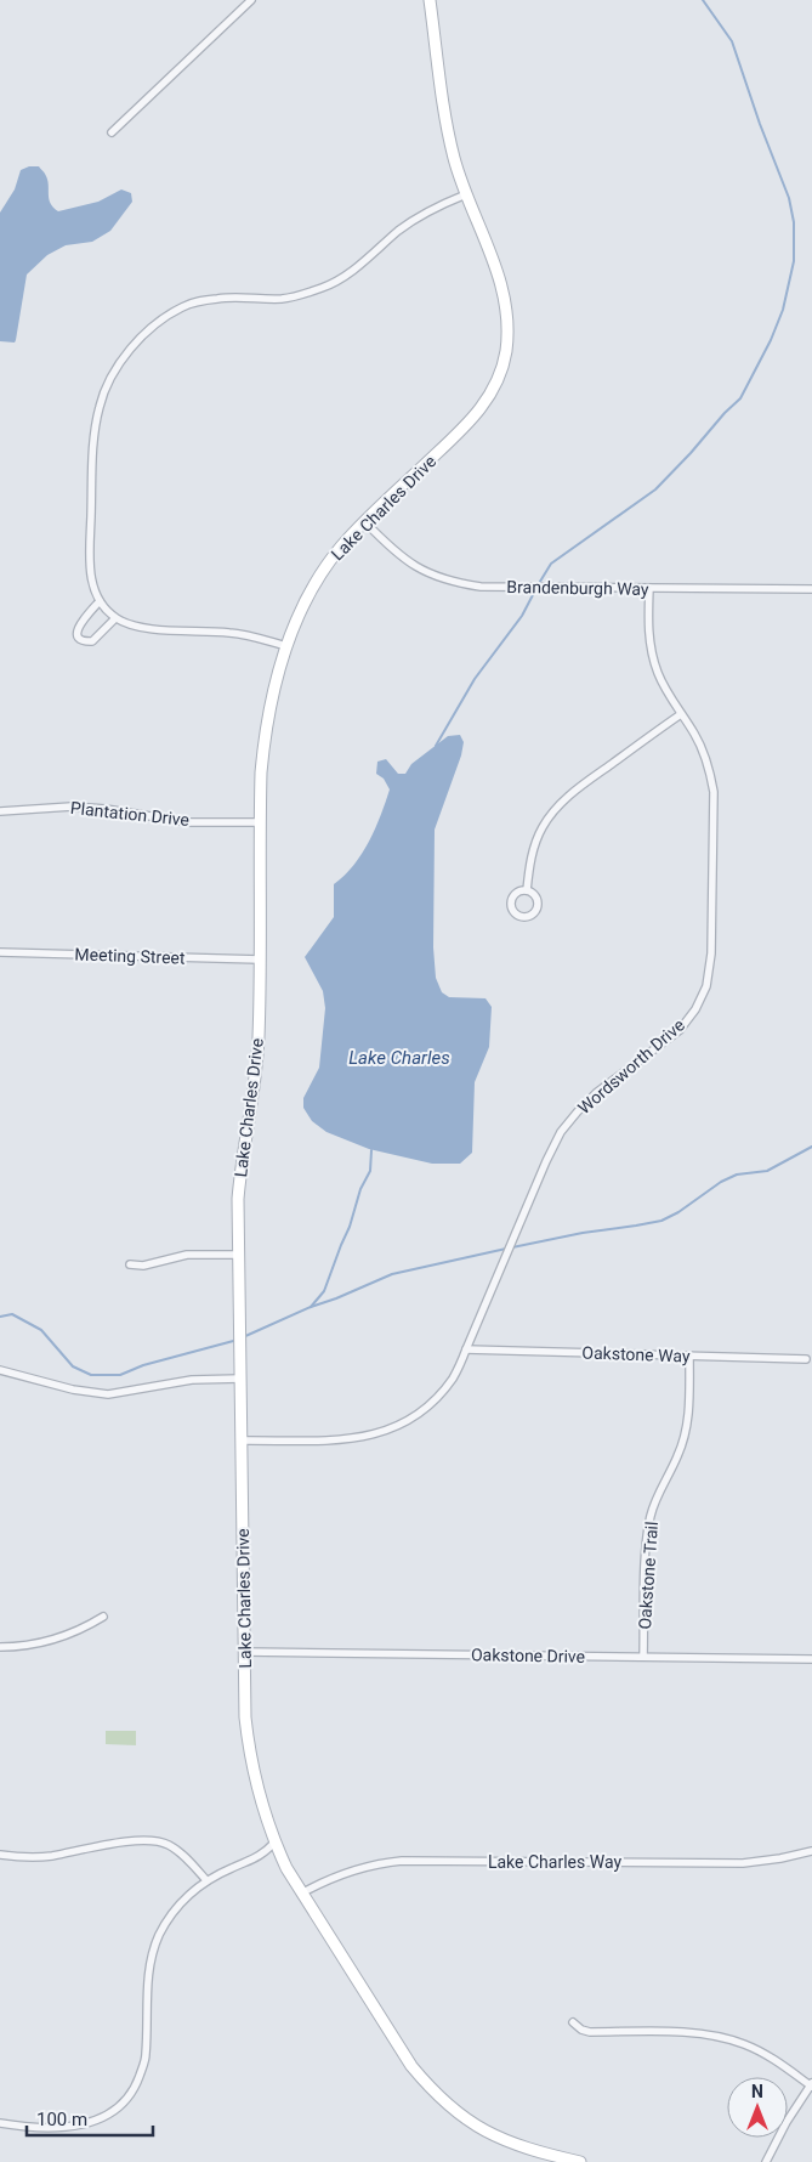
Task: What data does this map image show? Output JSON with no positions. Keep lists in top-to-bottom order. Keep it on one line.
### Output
{"streets":{"street":["Lake Charles Drive","Brandenburgh Way","Plantation Drive","Meeting Street","Wordsworth Drive","Oakstone Way","Oakstone Trail","Oakstone Drive","Lake Charles Way"]},"crossings":[["Lake Charles Drive","Brandenburgh Way"],["Lake Charles Drive","Plantation Drive"],["Lake Charles Drive","Meeting Street"],["Lake Charles Drive","Wordsworth Drive"],["Lake Charles Drive","Oakstone Drive"],["Lake Charles Drive","Lake Charles Way"],["Brandenburgh Way","Wordsworth Drive"],["Wordsworth Drive","Oakstone Way"],["Oakstone Way","Oakstone Trail"],["Oakstone Trail","Oakstone Drive"]],"water":["Lake Charles"],"scale_bar":"100 m","north":"top"}
